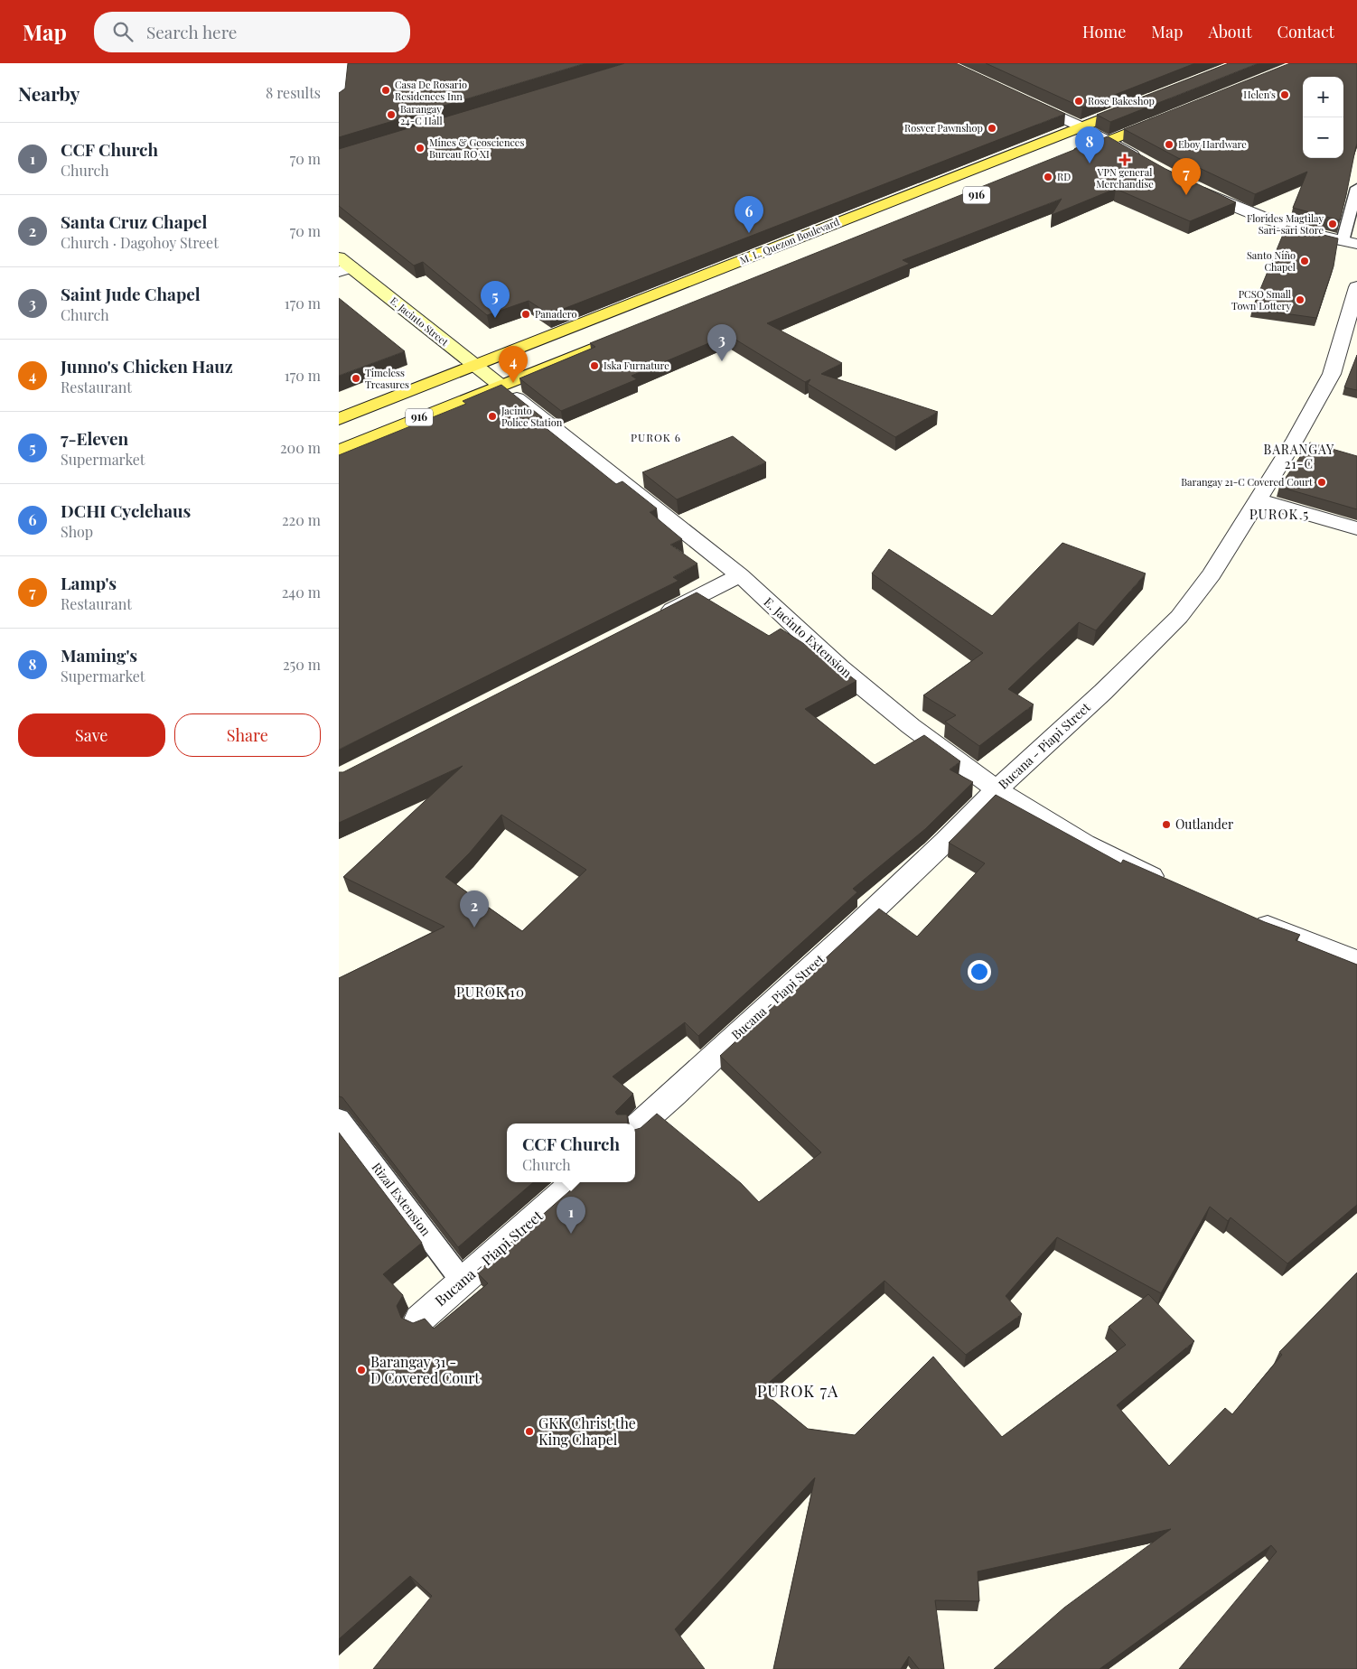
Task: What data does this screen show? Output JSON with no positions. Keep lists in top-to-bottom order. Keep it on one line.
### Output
{"streets":{"main road":["916","M. L. Quezon Boulevard"],"street":["E. Jacinto Street","E. Jacinto Extension","Bucana - Piapi Street"],"lane":["Rizal Extension"]},"crossings":[["916","E. Jacinto Street"],["916","E. Jacinto Extension"],["M. L. Quezon Boulevard","E. Jacinto Street"],["E. Jacinto Street","E. Jacinto Extension"],["E. Jacinto Extension","Bucana - Piapi Street"],["Bucana - Piapi Street","Rizal Extension"]],"districts":["PUROK 6","BARANGAY 21-C","PUROK 5","PUROK 10","PUROK 7A"],"places":{"other":["Casa De Rosario Residences Inn","Helen's","Rose Bakeshop","Barangay 24-C Hall","Rosver Pawnshop","Eboy Hardware","Mines & Geosciences Bureau RO XI","RD","Florides Magtilay Sari-sari Store","Santo Niño Chapel","PCSO Small Town Lottery","Panadero","Iska Furnature","Timeless Treasures","Jacinto Police Station","Barangay 21-C Covered Court","Outlander","Barangay 31 - D Covered Court","GKK Christ the King Chapel"],"health":["VPN general Merchandise"]},"page":{"header":"Map","search":"Search here","nav":["Home","Map","About","Contact"],"heading":["Nearby","8 results"],"map_buttons":["+","−"],"list":[{"mark":"1","name":"CCF Church","note":"Church","value":"70 m"},{"mark":"2","name":"Santa Cruz Chapel","note":"Church · Dagohoy Street","value":"70 m"},{"mark":"3","name":"Saint Jude Chapel","note":"Church","value":"170 m"},{"mark":"4","name":"Junno's Chicken Hauz","note":"Restaurant","value":"170 m"},{"mark":"5","name":"7-Eleven","note":"Supermarket","value":"200 m"},{"mark":"6","name":"DCHI Cyclehaus","note":"Shop","value":"220 m"},{"mark":"7","name":"Lamp's","note":"Restaurant","value":"240 m"},{"mark":"8","name":"Maming's","note":"Supermarket","value":"250 m"}],"pins":["8","7","6","5","3","4","2","1"],"buttons":["Save","Share"],"popup":["CCF Church","Church"]}}
